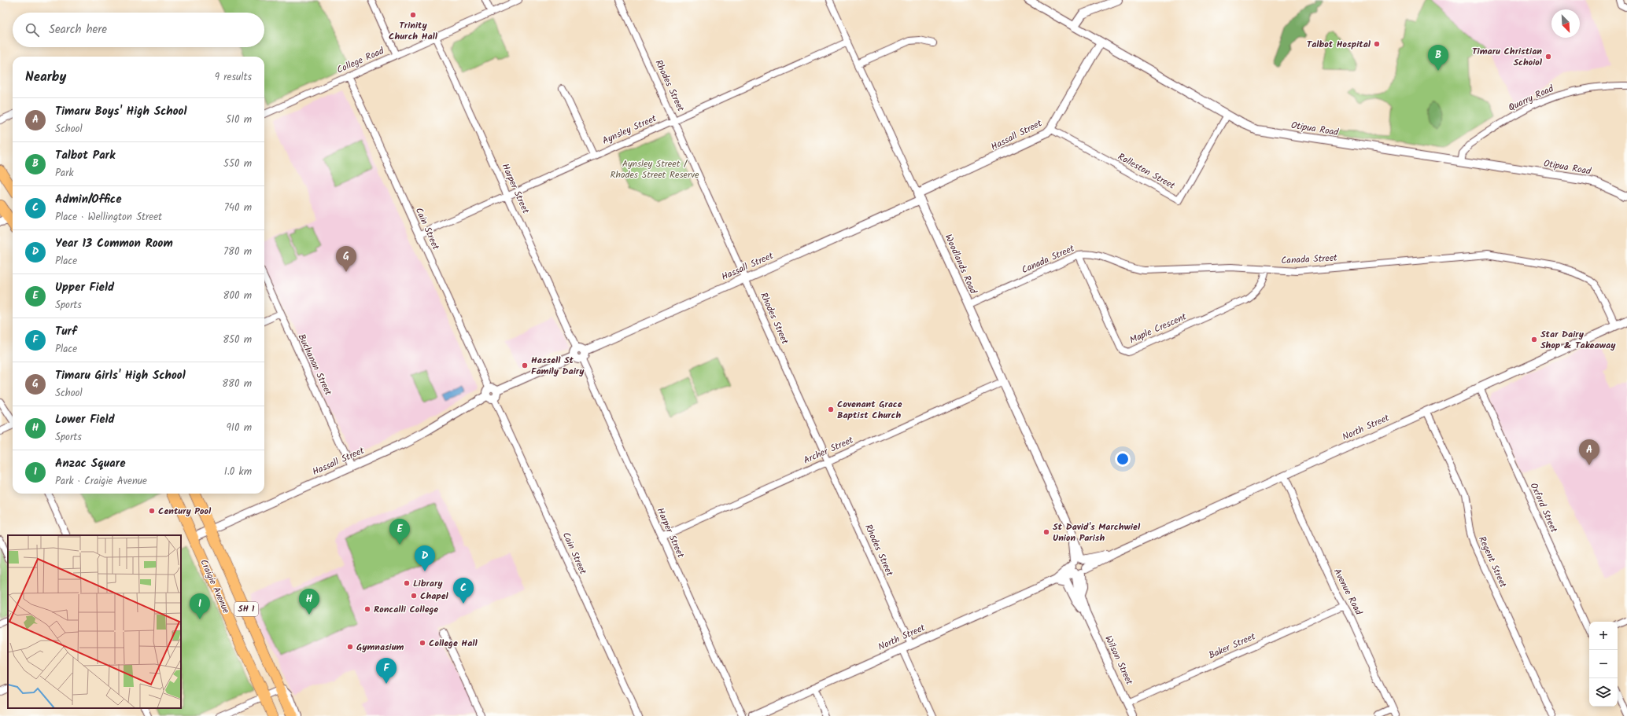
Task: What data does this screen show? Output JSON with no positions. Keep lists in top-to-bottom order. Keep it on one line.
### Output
{"streets":{"highway":["Craigie Avenue","SH 1"],"street":["College Road","Rhodes Street","Quarry Road","Otipua Road","Aynsley Street","Hassall Street","Rolleston Street","Harper Street","Cain Street","Canada Street","Woodlands Road","Maple Crescent","Buchanan Street","North Street","Archer Street","Oxford Street","Regent Street","Avenue Road","Baker Street","Wilson Street"]},"crossings":[["College Road","Harper Street"],["College Road","Cain Street"],["Rhodes Street","Aynsley Street"],["Rhodes Street","Hassall Street"],["Rhodes Street","North Street"],["Rhodes Street","Archer Street"],["Quarry Road","Otipua Road"],["Otipua Road","Hassall Street"],["Otipua Road","Rolleston Street"],["Aynsley Street","Harper Street"],["Aynsley Street","Cain Street"],["Aynsley Street","Woodlands Road"],["Hassall Street","Rolleston Street"],["Hassall Street","Harper Street"],["Hassall Street","Cain Street"],["Hassall Street","Woodlands Road"],["Hassall Street","Buchanan Street"],["Hassall Street","Craigie Avenue"],["Harper Street","Archer Street"],["Canada Street","Woodlands Road"],["Canada Street","Maple Crescent"],["Canada Street","North Street"],["Woodlands Road","North Street"],["Woodlands Road","Archer Street"],["Woodlands Road","Wilson Street"],["North Street","Oxford Street"],["North Street","Regent Street"],["North Street","Avenue Road"],["North Street","Wilson Street"],["Avenue Road","Baker Street"],["Baker Street","Wilson Street"]],"parks":["Aynsley Street / Rhodes Street Reserve"],"places":["Trinity Church Hall","Talbot Hospital","Timaru Christian Schoiol","Star Dairy Shop & Takeaway","Hassell St Family Dairy","Covenant Grace Baptist Church","Century Pool","St David's Marchwiel Union Parish","Library","Chapel","Roncalli College","College Hall","Gymnasium"],"north":"bottom right","page":{"search":"Search here","pins":["B","G","A","E","D","C","H","I","F"],"heading":["Nearby","9 results"],"list":[{"mark":"A","name":"Timaru Boys' High School","note":"School","value":"510 m"},{"mark":"B","name":"Talbot Park","note":"Park","value":"550 m"},{"mark":"C","name":"Admin/Office","note":"Place · Wellington Street","value":"740 m"},{"mark":"D","name":"Year 13 Common Room","note":"Place","value":"780 m"},{"mark":"E","name":"Upper Field","note":"Sports","value":"800 m"},{"mark":"F","name":"Turf","note":"Place","value":"850 m"},{"mark":"G","name":"Timaru Girls' High School","note":"School","value":"880 m"},{"mark":"H","name":"Lower Field","note":"Sports","value":"910 m"},{"mark":"I","name":"Anzac Square","note":"Park · Craigie Avenue","value":"1.0 km"}],"map_buttons":["+","−"]}}
